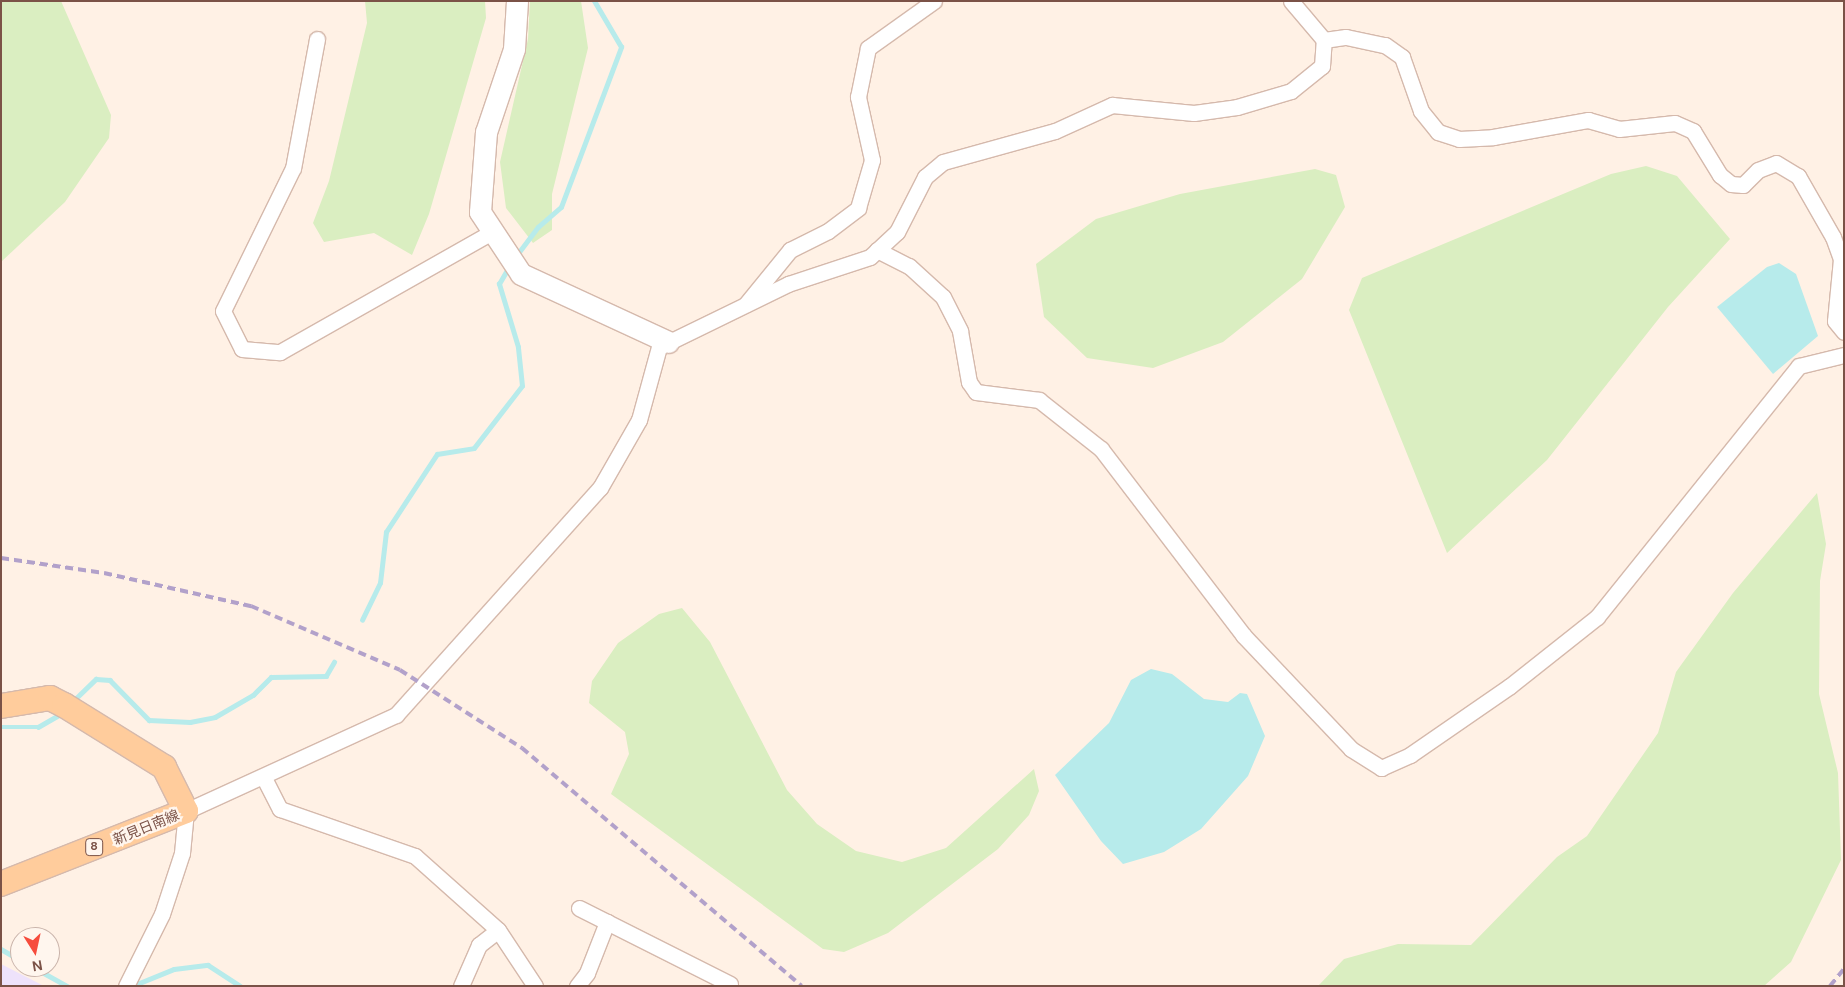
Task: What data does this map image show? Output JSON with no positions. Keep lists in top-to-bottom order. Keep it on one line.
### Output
{"streets":{"main road":["新見日南線","8"]},"north":"bottom"}
